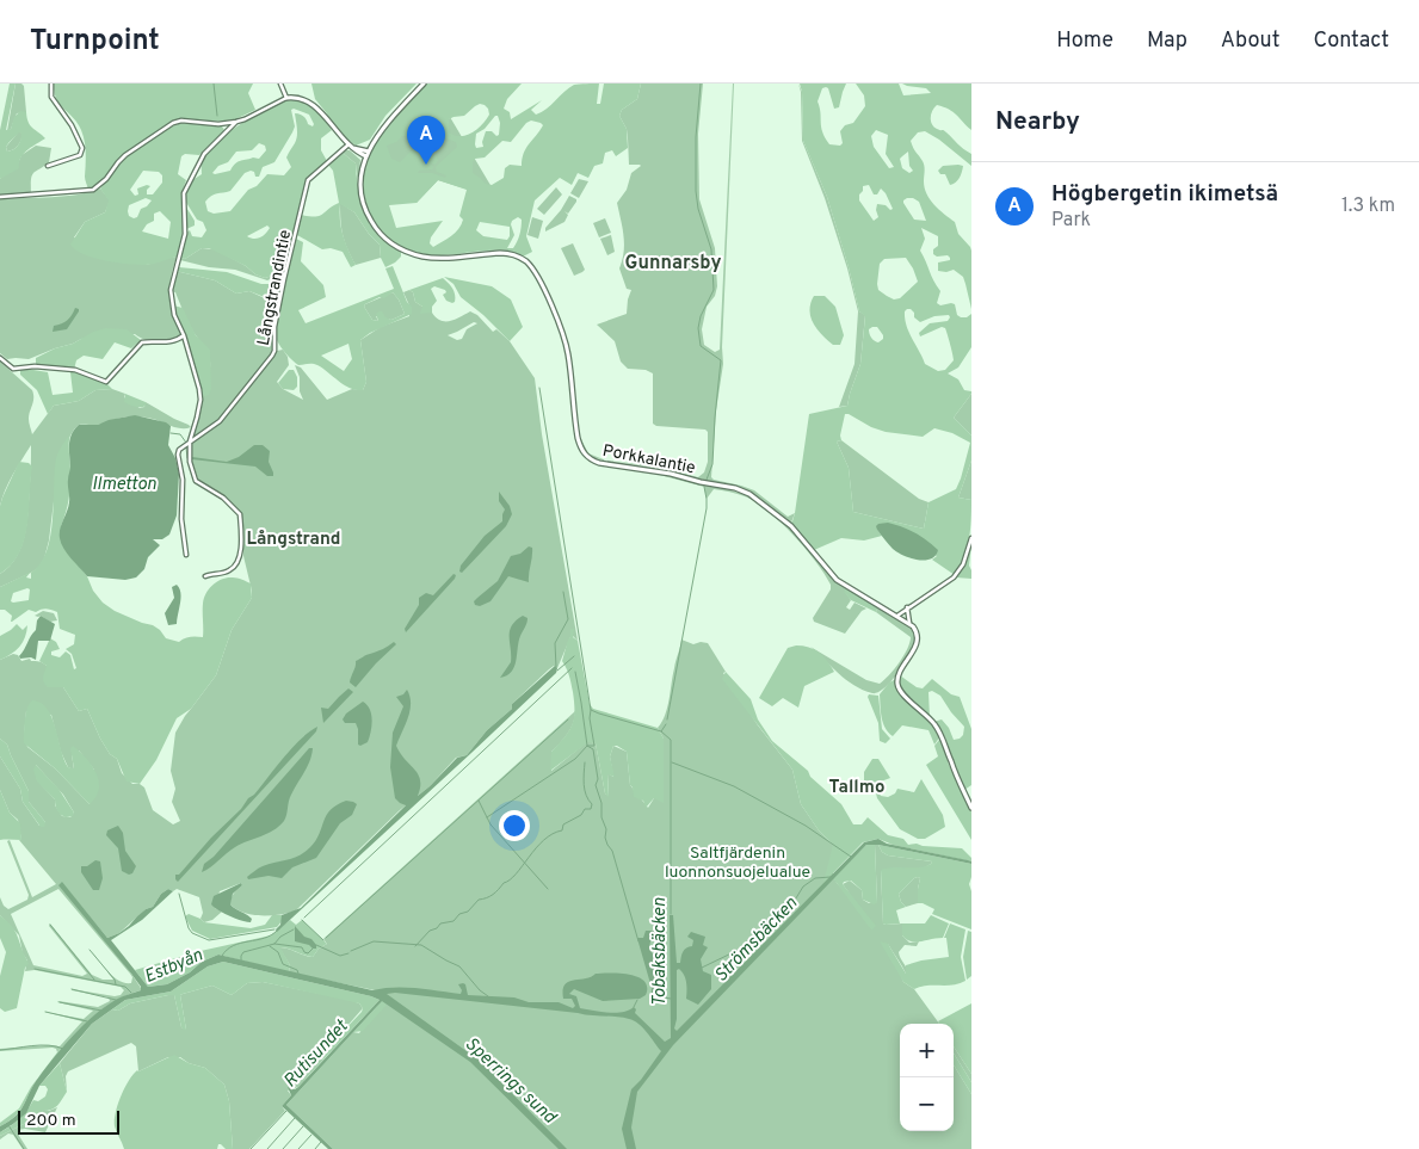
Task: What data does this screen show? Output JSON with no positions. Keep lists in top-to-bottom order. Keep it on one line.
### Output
{"streets":{"street":["Långstrandintie","Porkkalantie"]},"districts":["Gunnarsby","Långstrand","Tallmo"],"water":["Ilmetton","Strömsbäcken","Tobaksbäcken","Estbyån","Rutisundet","Sperrings sund"],"parks":["Saltfjärdenin luonnonsuojelualue"],"scale_bar":"200 m","page":{"header":"Turnpoint","nav":["Home","Map","About","Contact"],"heading":"Nearby","pins":"A","list":[{"mark":"A","name":"Högbergetin ikimetsä","note":"Park","value":"1.3 km"}],"map_buttons":["+","−"],"scale":"200 m"}}
